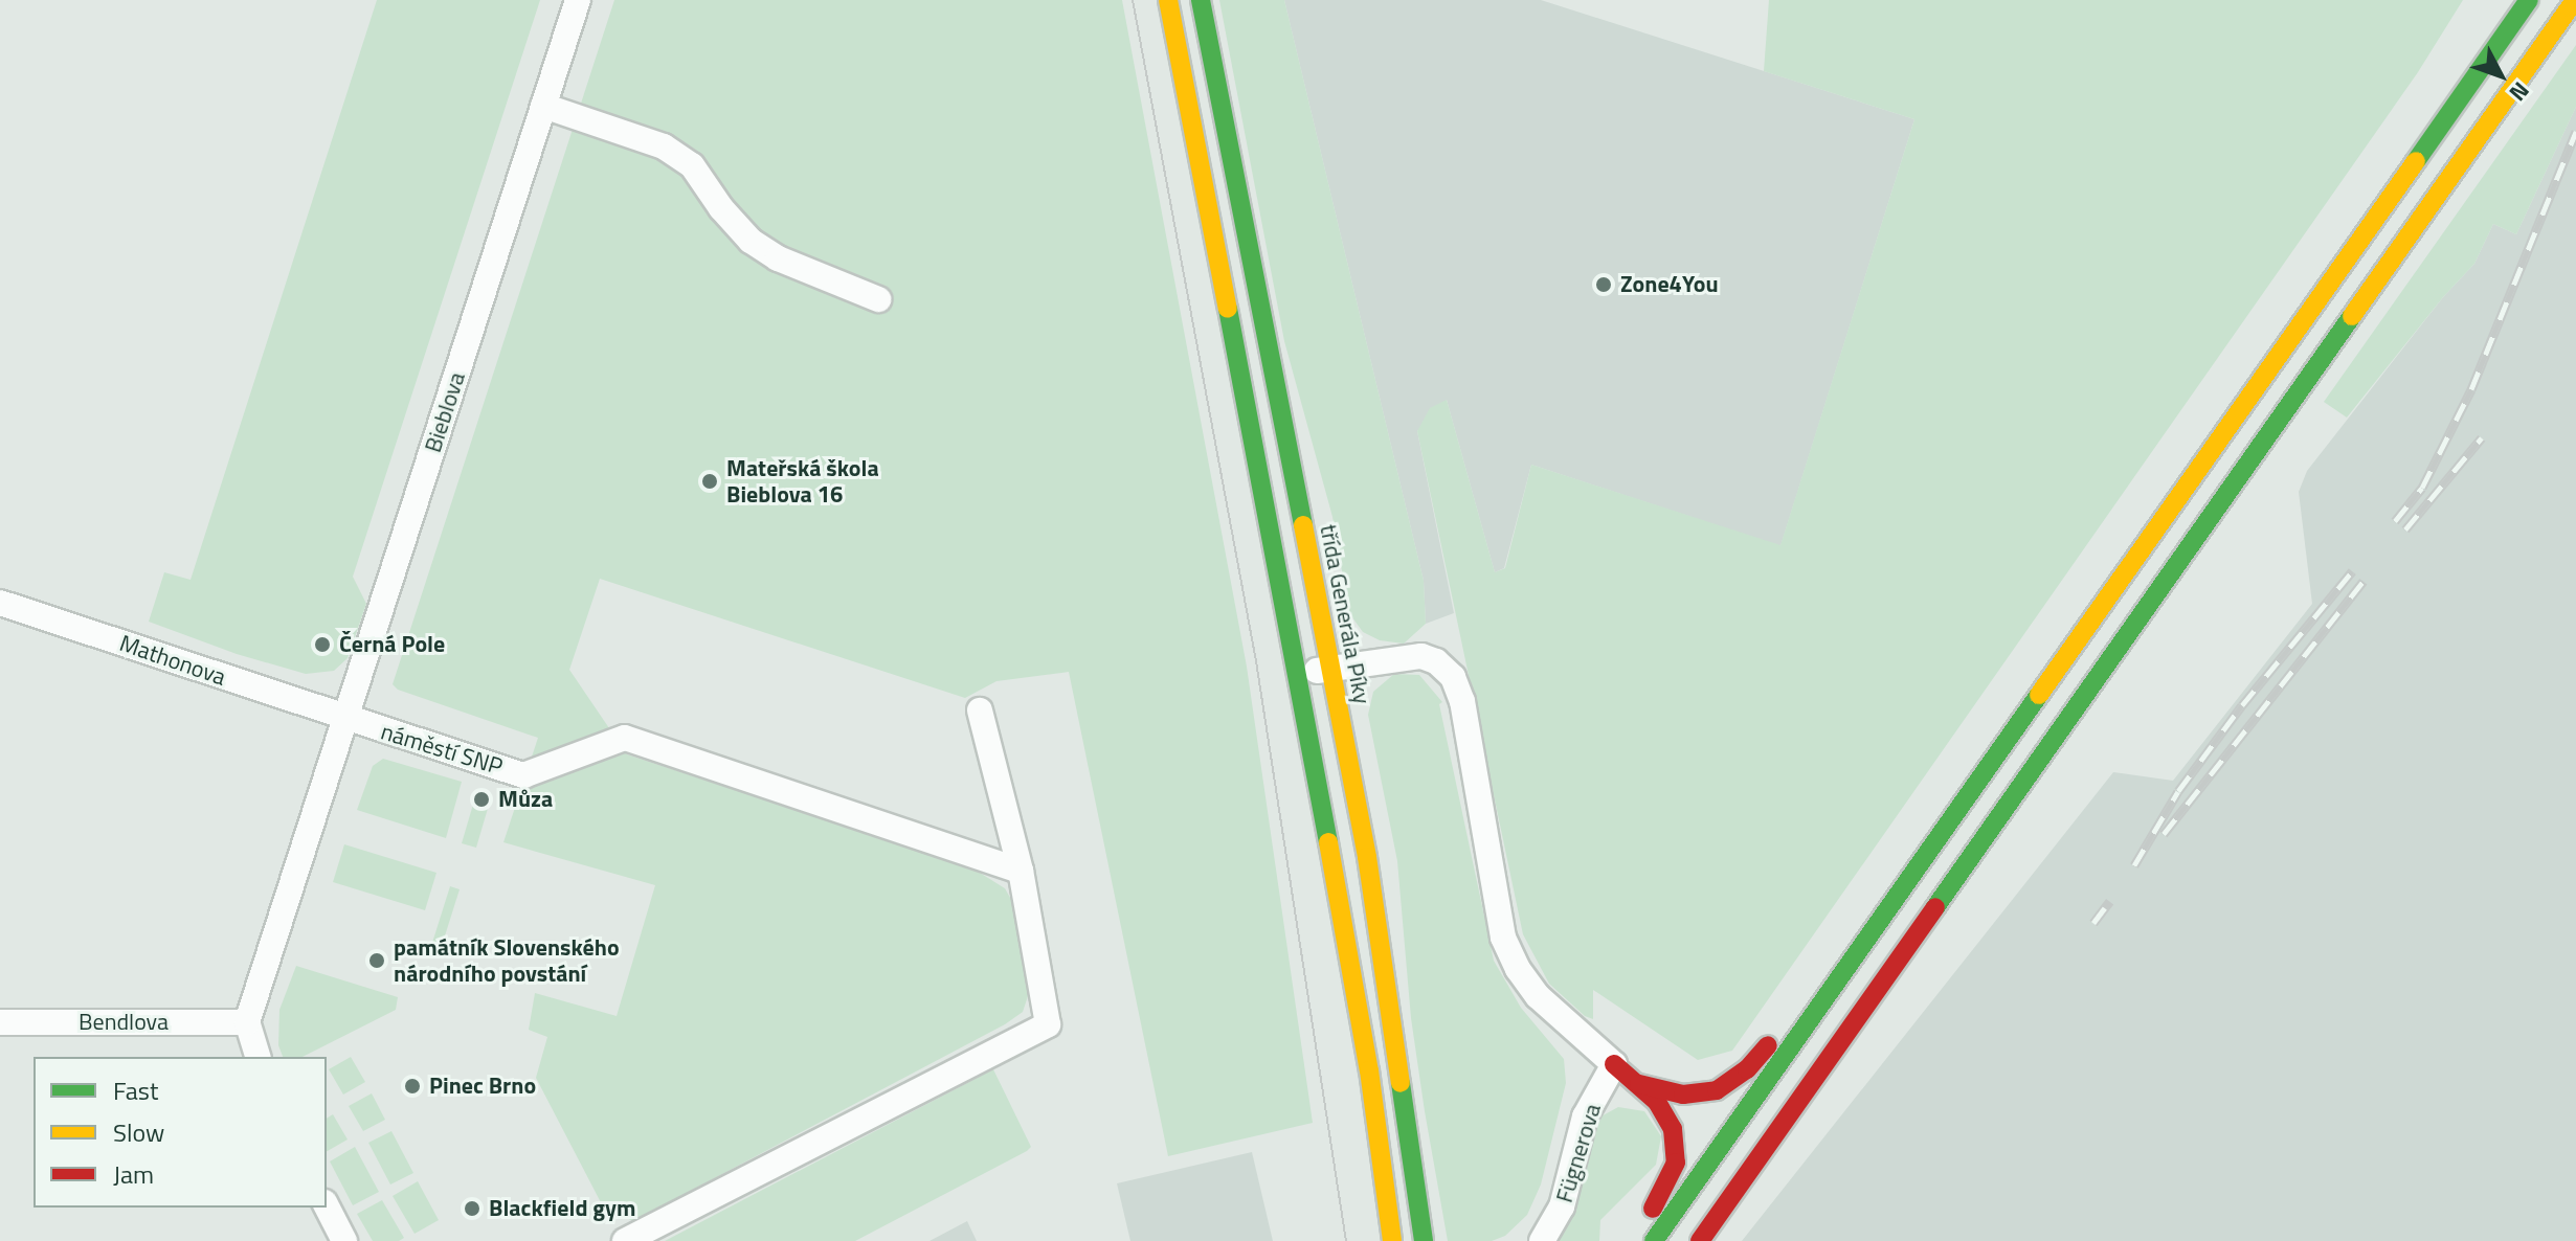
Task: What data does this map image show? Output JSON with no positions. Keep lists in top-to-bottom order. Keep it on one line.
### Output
{"streets":{"main road":["třída Generála Píky"],"street":["Bieblova","Mathonova","náměstí SNP","Bendlova","Fügnerova"]},"crossings":[["Bieblova","Mathonova"],["Bieblova","náměstí SNP"],["Mathonova","náměstí SNP"]],"places":["Zone4You","Mateřská škola Bieblova 16","Černá Pole","Můza","památník Slovenského národního povstání","Pinec Brno","Blackfield gym"],"legend":["Fast","Slow","Jam"],"north":"bottom right"}
